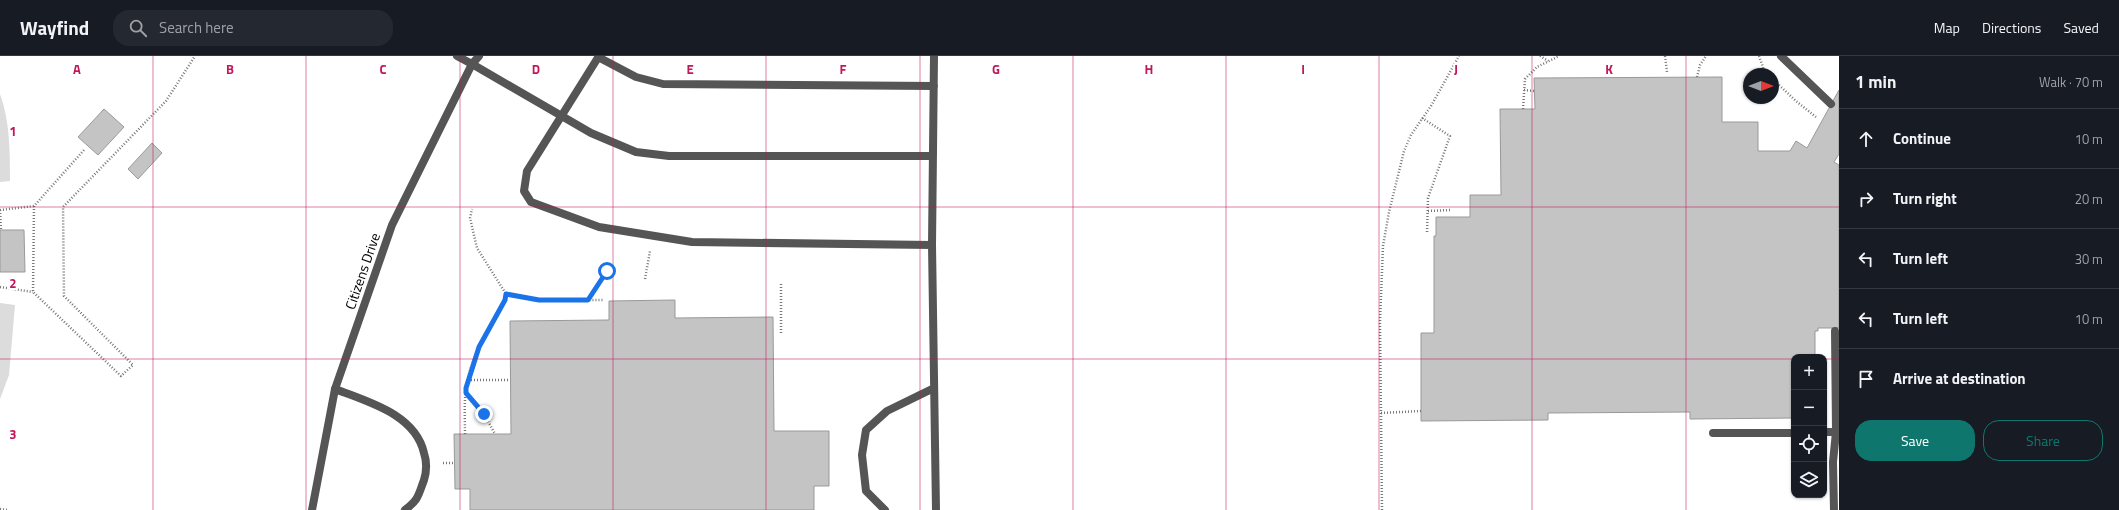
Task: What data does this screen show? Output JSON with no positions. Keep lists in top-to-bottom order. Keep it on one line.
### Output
{"streets":{"street":["Citizens Drive"]},"north":"right","page":{"header":"Wayfind","search":"Search here","nav":["Map","Directions","Saved"],"heading":["1 min","Walk · 70 m"],"list":[["Continue","10 m"],["Turn right","20 m"],["Turn left","30 m"],["Turn left","10 m"],"Arrive at destination"],"map_buttons":["+","−"],"buttons":["Save","Share"]},"grid":{"columns":["A","B","C","D","E","F","G","H","I","J","K"],"rows":["1","2","3"]}}
